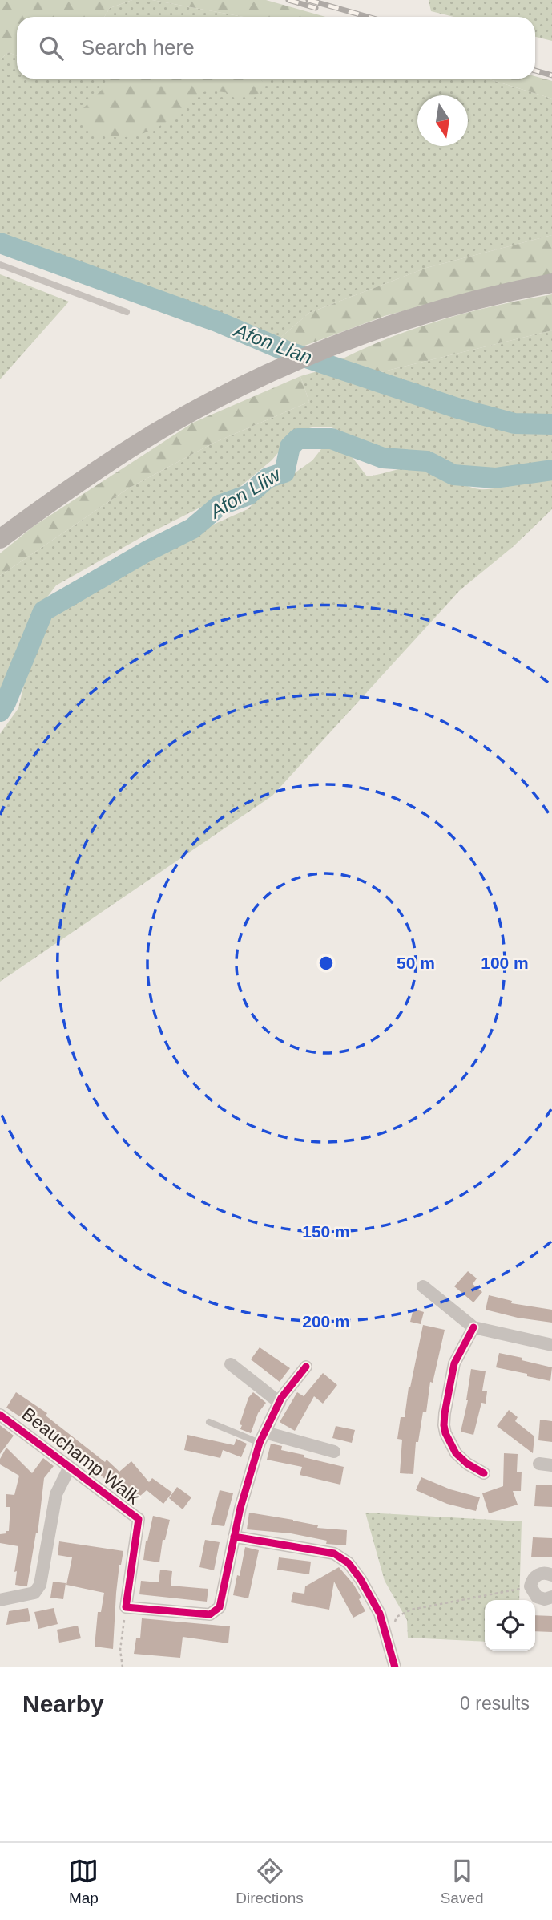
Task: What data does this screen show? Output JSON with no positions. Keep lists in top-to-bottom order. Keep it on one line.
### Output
{"streets":{"street":["Beauchamp Walk"]},"water":["Afon Llan","Afon Lliw"],"north":"bottom","page":{"search":"Search here","heading":["Nearby","0 results"],"nav":["Map","Directions","Saved"]},"rings":["50 m","100 m","150 m","200 m"]}
